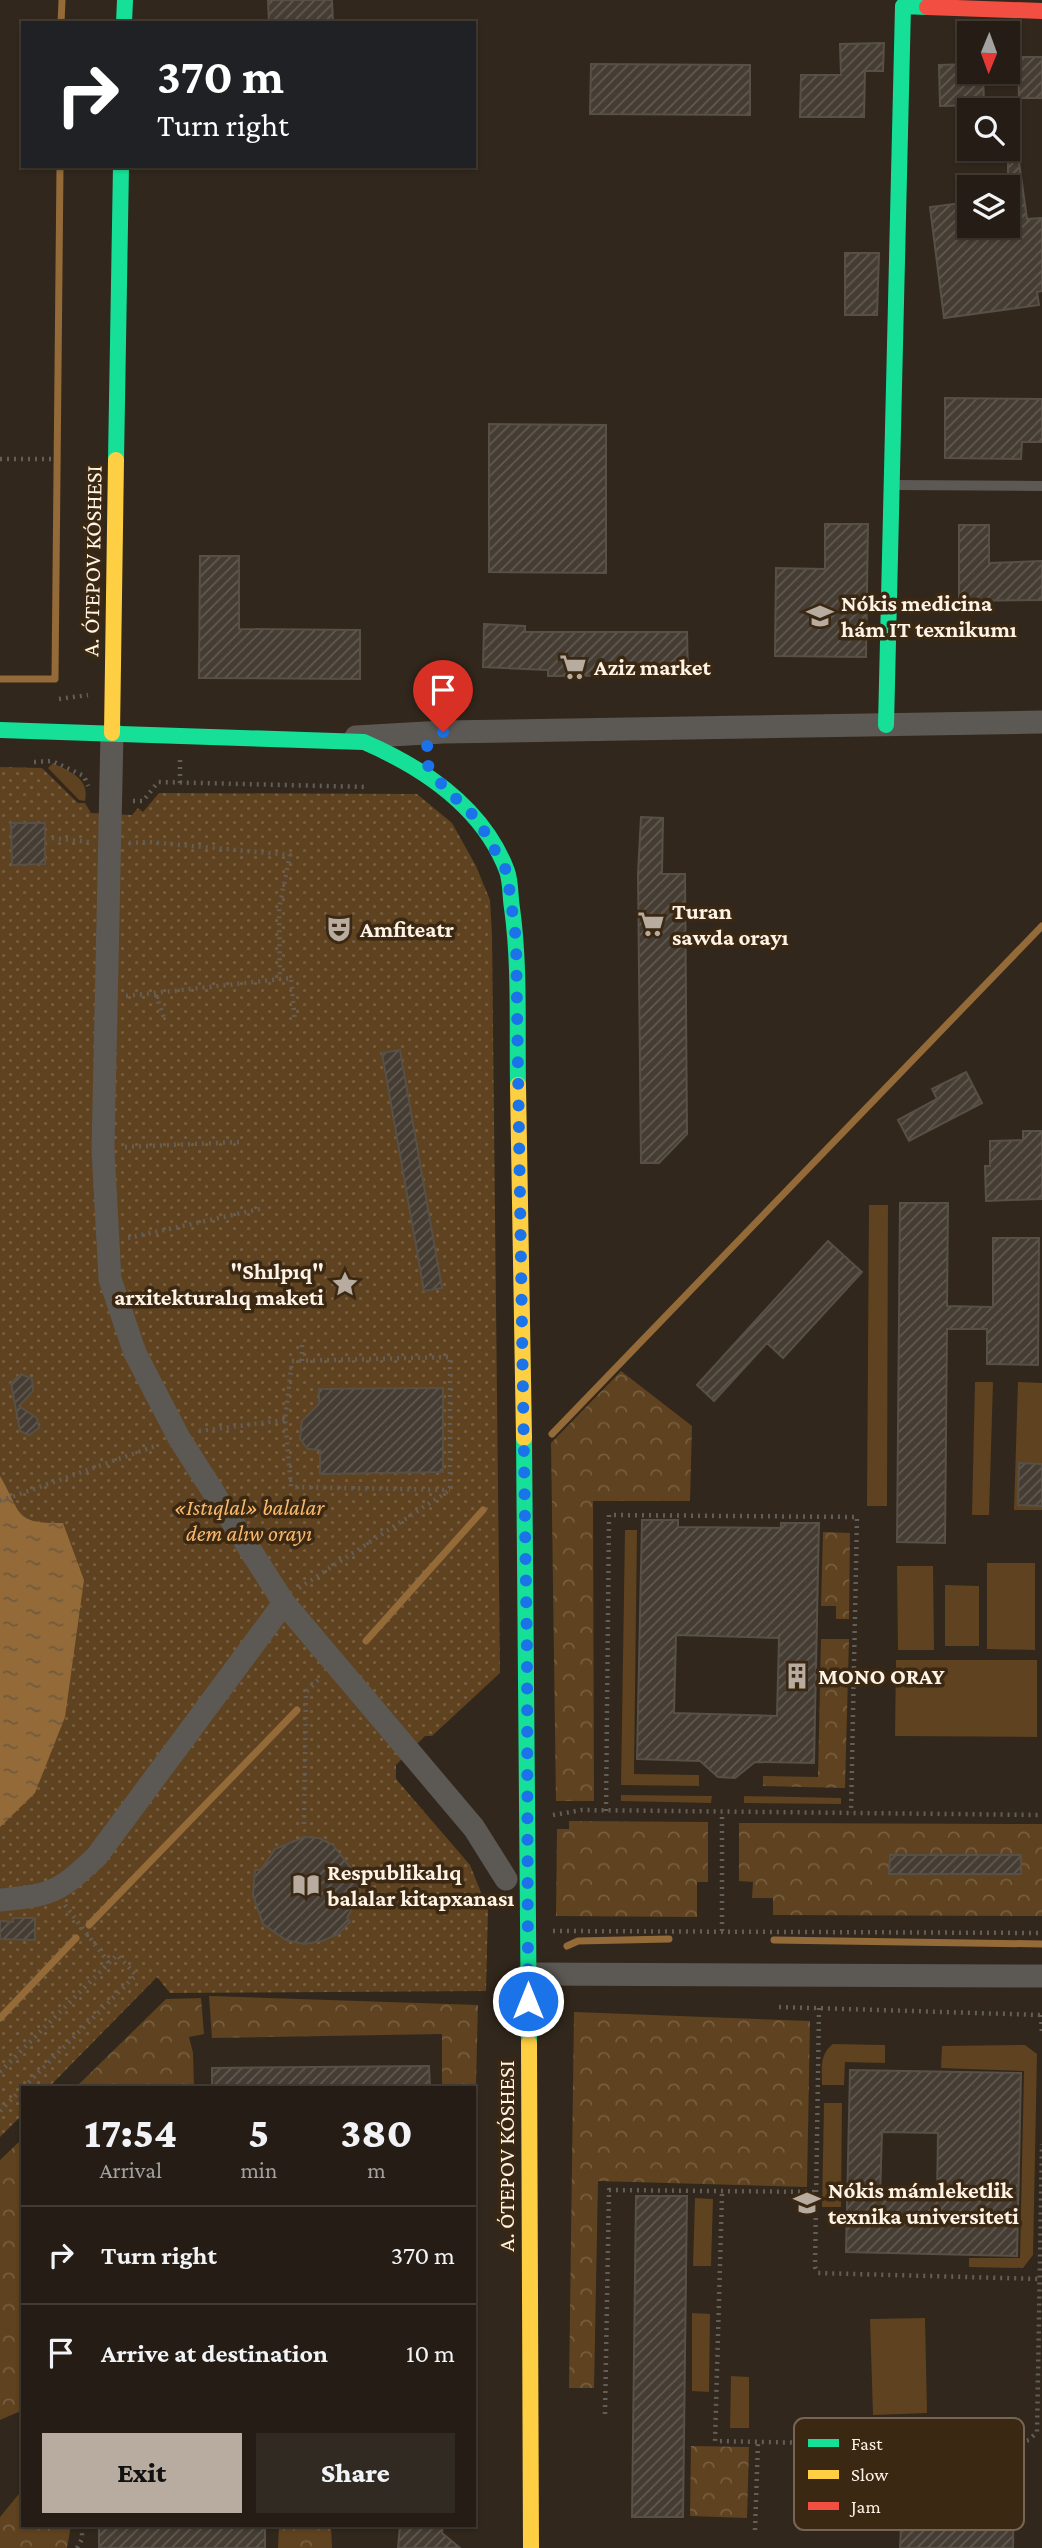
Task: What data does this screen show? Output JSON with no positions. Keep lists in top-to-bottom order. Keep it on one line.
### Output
{"streets":{"main road":["A. ÓTEPOV KÓSHESI"]},"parks":["«Istıqlal» balalar dem alıw orayı"],"places":{"school or university":["Nókis medicina hám IT texnikumı","Nókis mámleketlik texnika universiteti"],"supermarket":["Aziz market","Turan sawda orayı"],"theatre":["Amfiteatr"],"place":["\"Shılpıq\" arxitekturalıq maketi"],"building":["MONO ORAY"],"library":["Respublikalıq balalar kitapxanası"]},"legend":["Fast","Slow","Jam"],"north":"bottom","page":{"turn":["370 m","Turn right"],"eta":["17:54","Arrival","5","min","380","m"],"list":[{"name":"Turn right","value":"370 m"},{"name":"Arrive at destination","value":"10 m"}],"buttons":["Exit","Share"]}}
